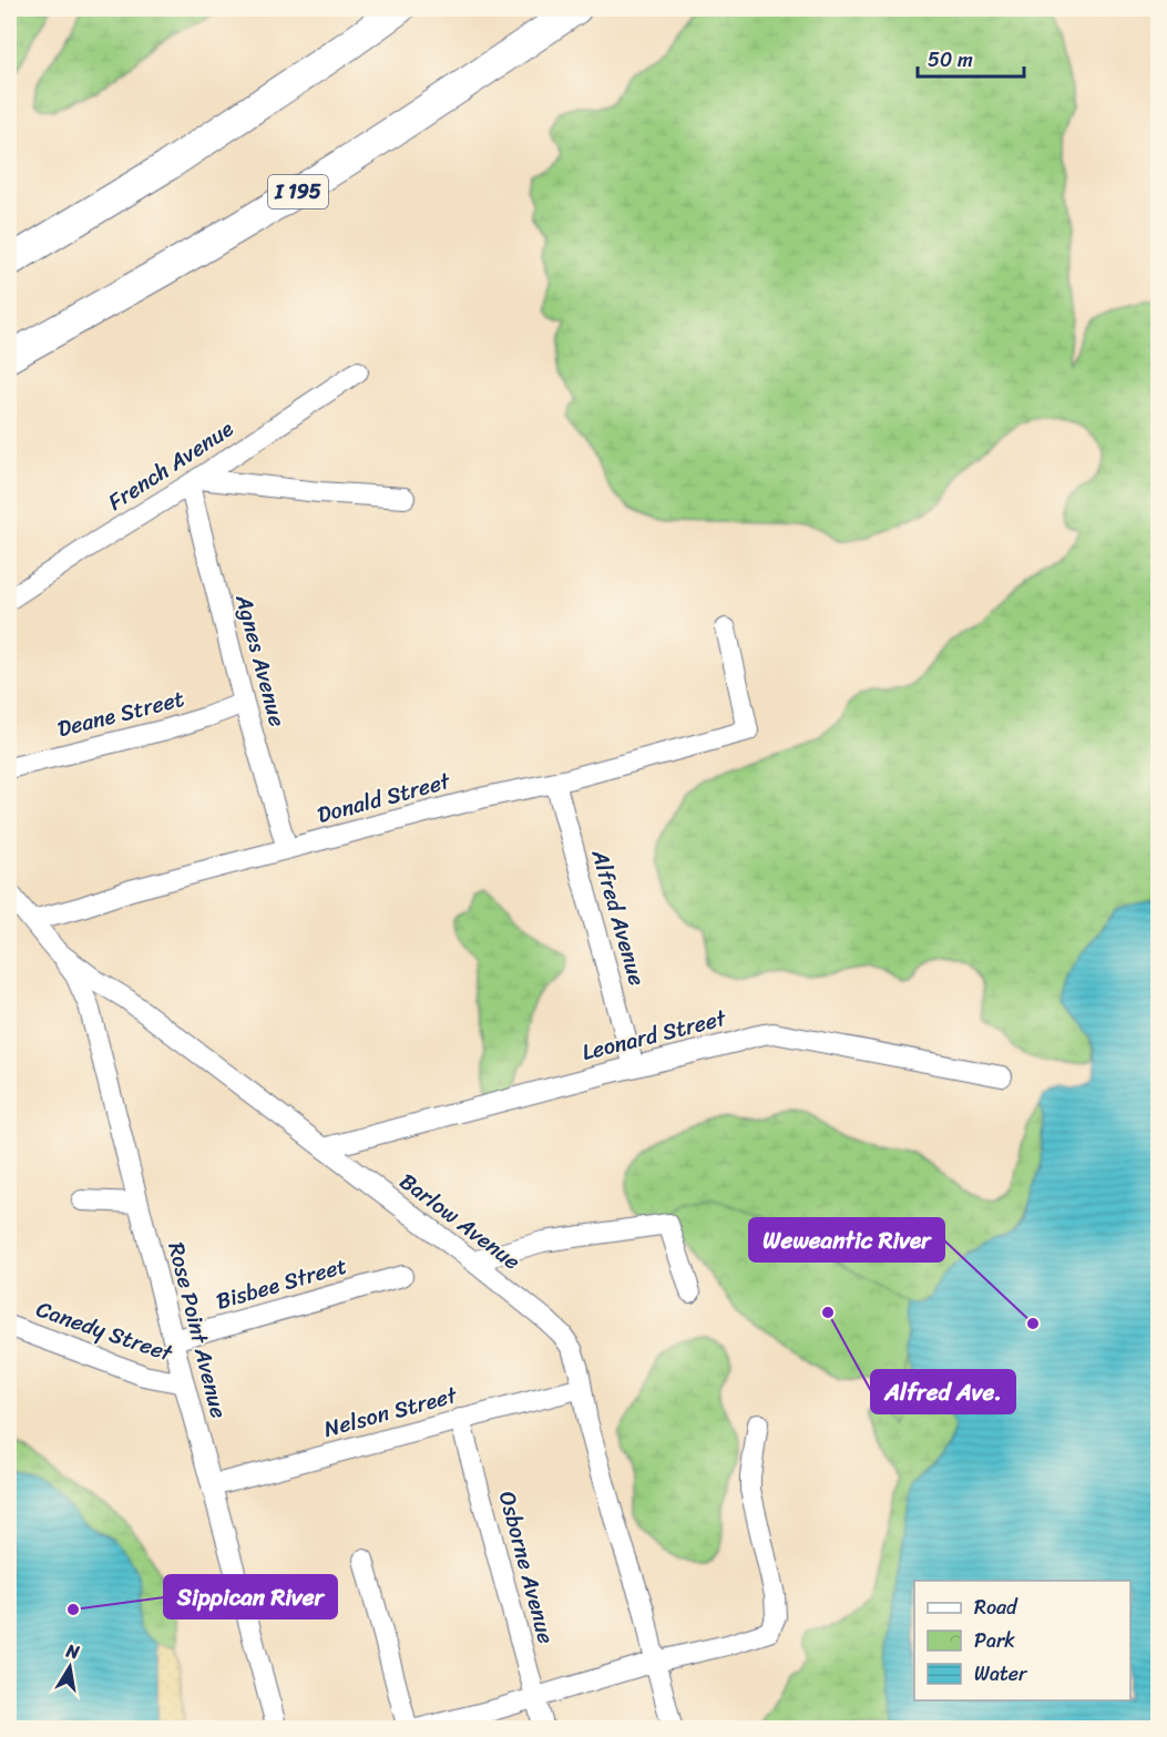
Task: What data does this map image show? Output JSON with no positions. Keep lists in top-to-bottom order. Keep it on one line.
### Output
{"streets":{"highway":["I 195"],"street":["French Avenue","Agnes Avenue","Deane Street","Donald Street","Alfred Avenue","Leonard Street","Barlow Avenue","Bisbee Street","Rose Point Avenue","Canedy Street","Nelson Street","Osborne Avenue"]},"crossings":[["French Avenue","Agnes Avenue"],["Agnes Avenue","Deane Street"],["Agnes Avenue","Donald Street"],["Donald Street","Alfred Avenue"],["Donald Street","Barlow Avenue"],["Alfred Avenue","Leonard Street"],["Leonard Street","Barlow Avenue"],["Barlow Avenue","Rose Point Avenue"],["Barlow Avenue","Nelson Street"],["Bisbee Street","Rose Point Avenue"],["Rose Point Avenue","Canedy Street"],["Rose Point Avenue","Nelson Street"],["Nelson Street","Osborne Avenue"]],"places":["Alfred Ave.","Weweantic River","Sippican River"],"legend":["Road","Park","Water"],"scale_bar":"50 m","north":"top"}
